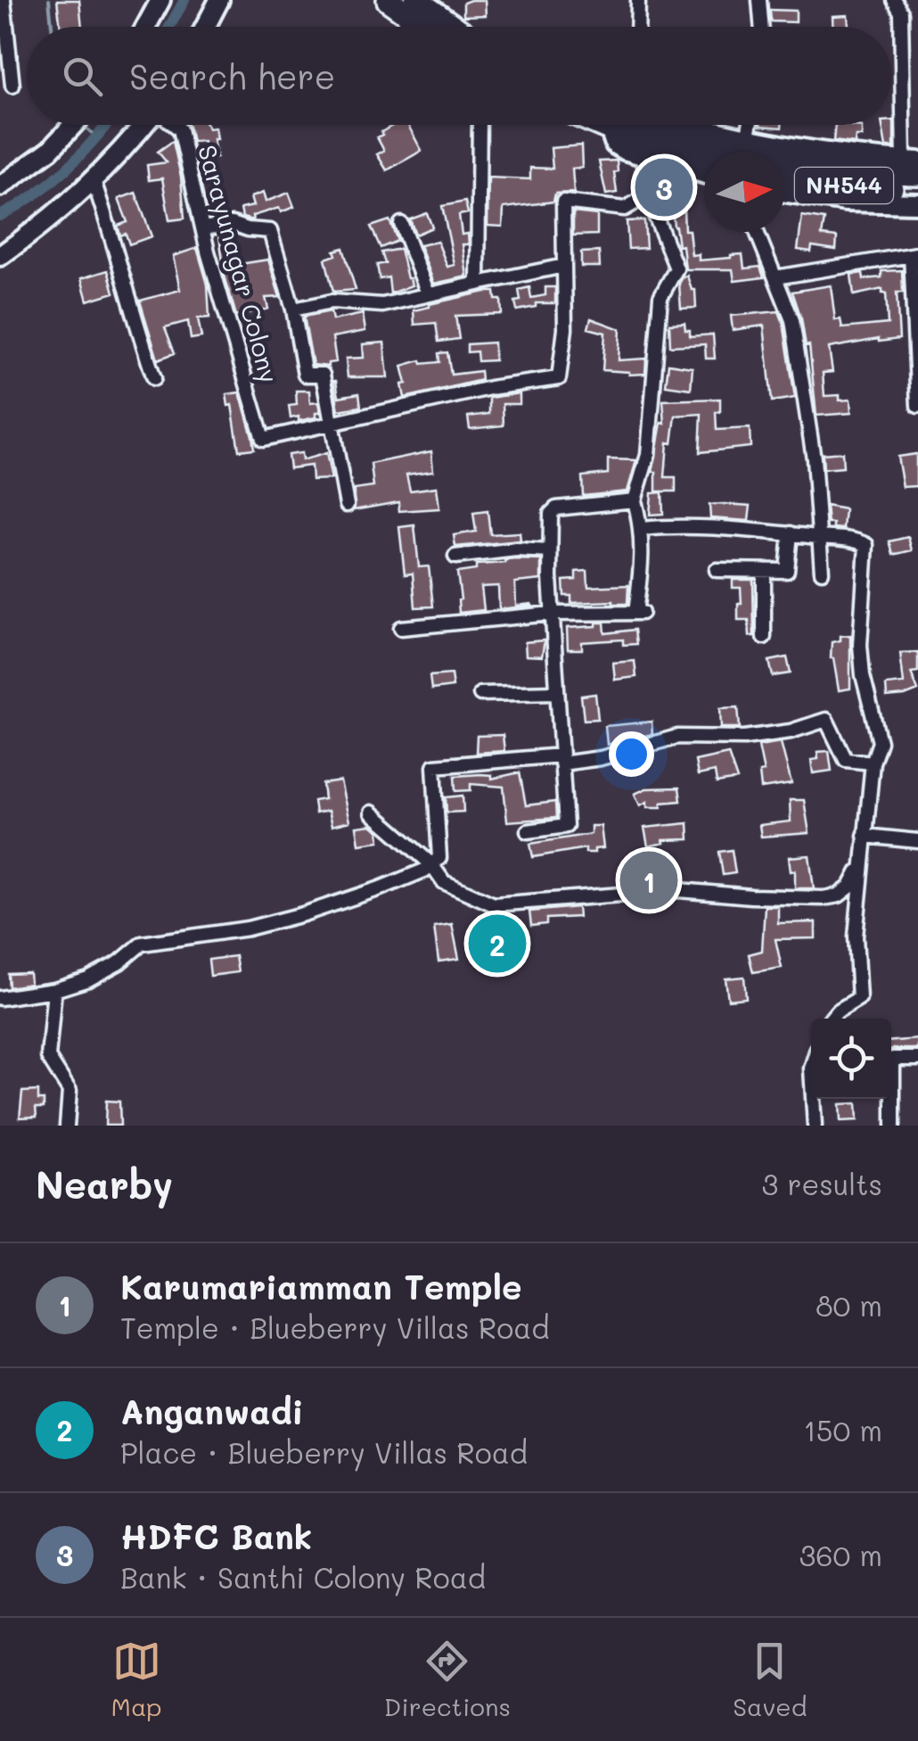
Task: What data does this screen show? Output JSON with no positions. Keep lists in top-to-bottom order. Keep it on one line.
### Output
{"streets":{"highway":["NH544"],"street":["Sarayunagar Colony"]},"north":"right","page":{"search":"Search here","pins":["3","1","2"],"heading":["Nearby","3 results"],"list":[{"mark":"1","name":"Karumariamman Temple","note":"Temple · Blueberry Villas Road","value":"80 m"},{"mark":"2","name":"Anganwadi","note":"Place · Blueberry Villas Road","value":"150 m"},{"mark":"3","name":"HDFC Bank","note":"Bank · Santhi Colony Road","value":"360 m"}],"nav":["Map","Directions","Saved"]}}
